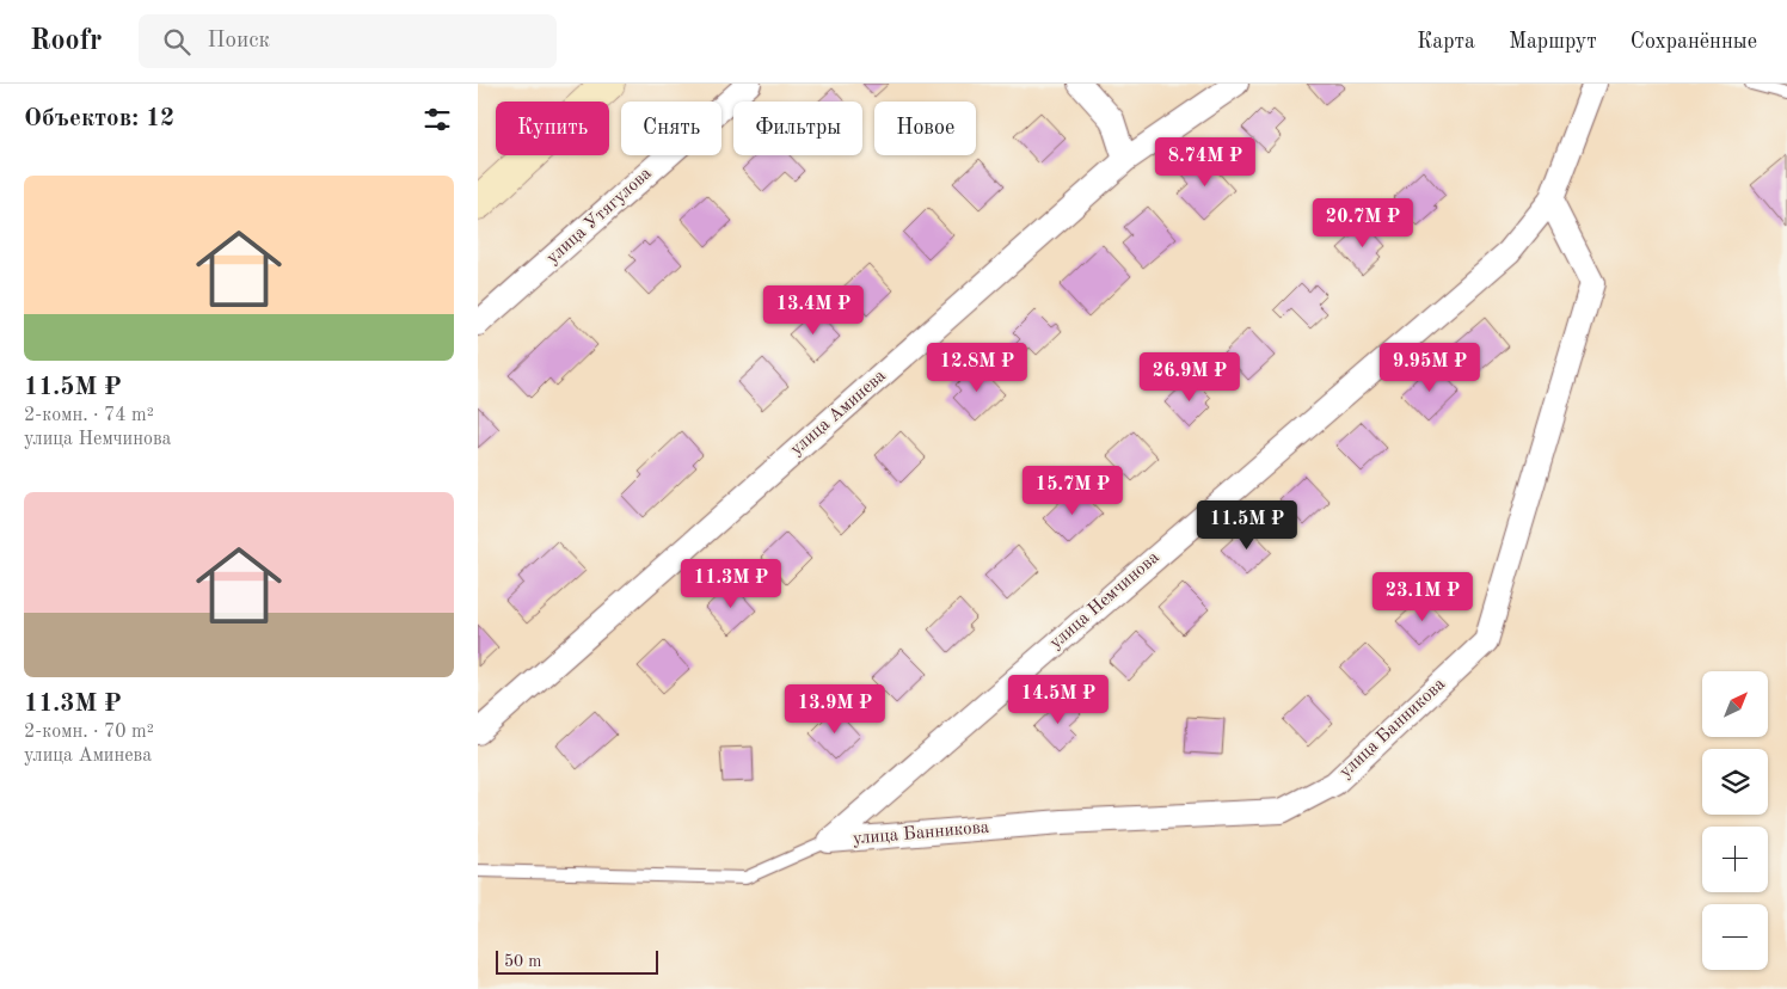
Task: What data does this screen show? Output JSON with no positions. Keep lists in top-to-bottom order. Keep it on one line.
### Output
{"streets":{"street":["улица Утягулова","улица Аминева","улица Немчинова","улица Банникова"]},"crossings":[["улица Немчинова","улица Банникова"]],"scale_bar":"50 m","north":"top right","page":{"header":"Roofr","search":"Поиск","nav":["Карта","Маршрут","Сохранённые"],"heading":"Объектов: 12","chip":["Купить","Снять","Фильтры","Новое"],"price":["8.74M ₽","20.7M ₽","13.4M ₽","12.8M ₽","9.95M ₽","26.9M ₽","15.7M ₽","11.5M ₽","11.3M ₽","23.1M ₽","14.5M ₽","13.9M ₽"],"list":[{"name":"11.5M ₽","note":"2-комн. · 74 m² · улица Немчинова"},{"name":"11.3M ₽","note":"2-комн. · 70 m² · улица Аминева"}],"map_buttons":["+","−"],"scale":"50 m"}}
